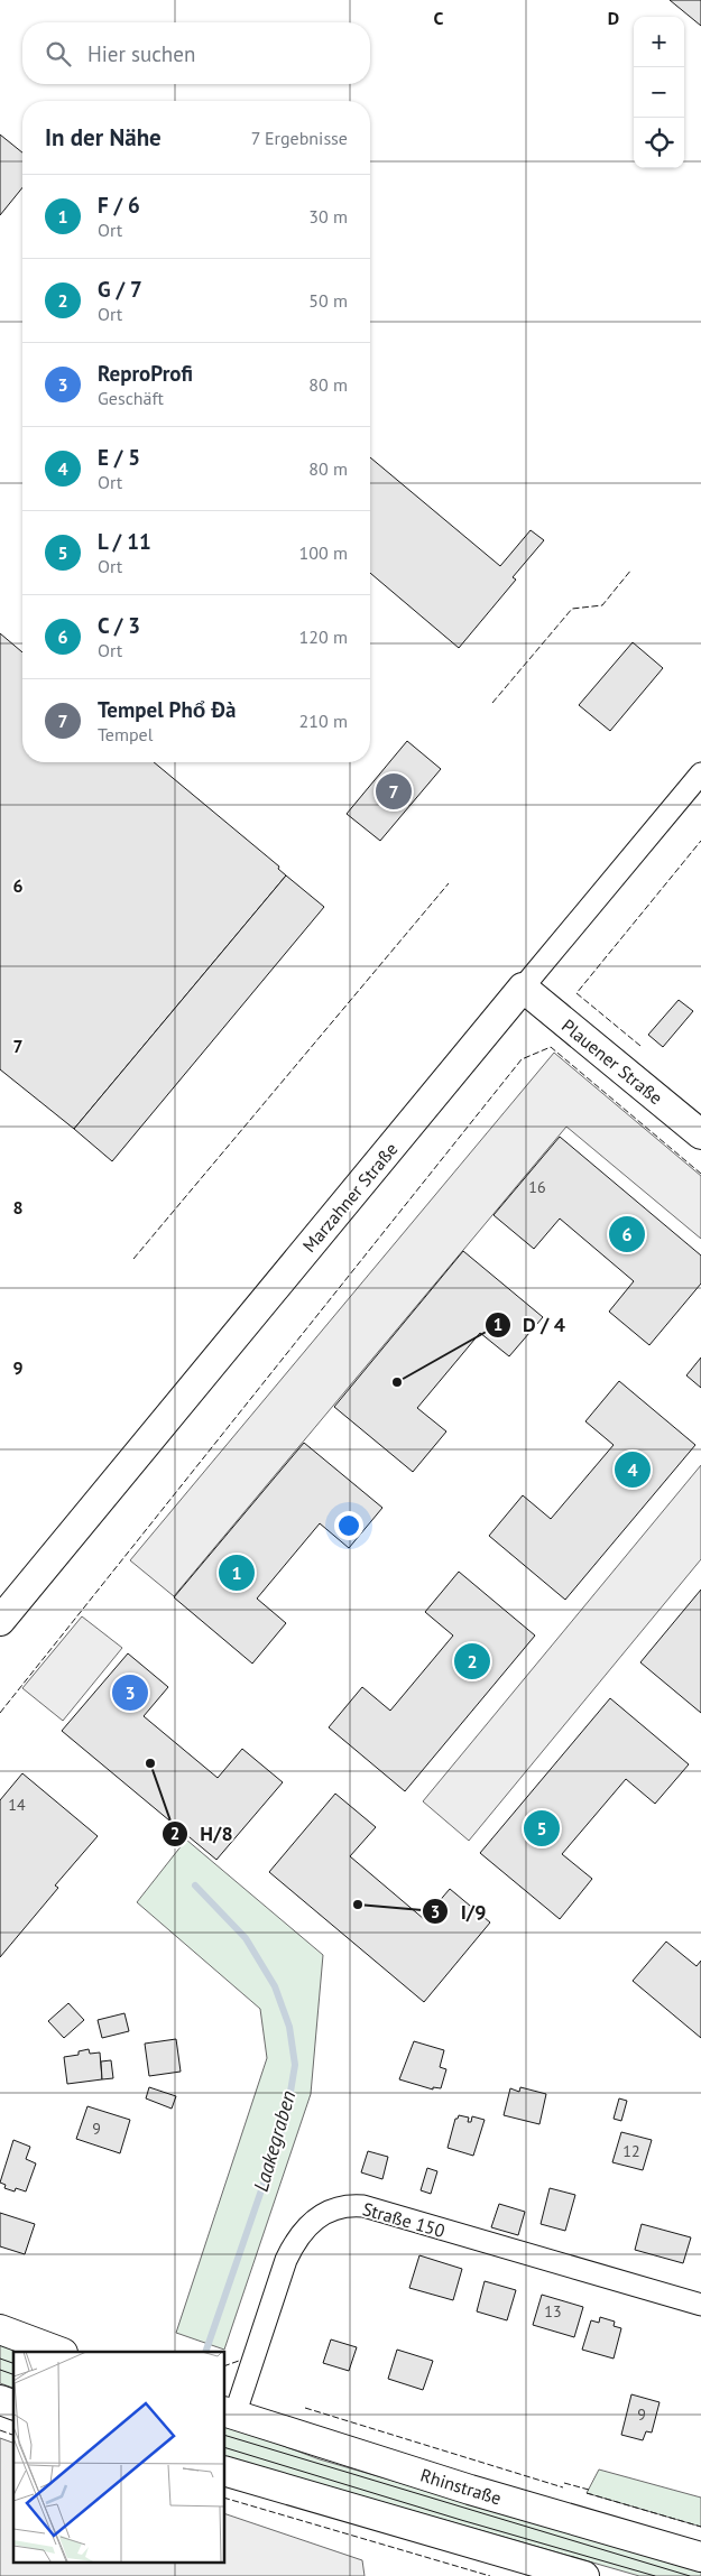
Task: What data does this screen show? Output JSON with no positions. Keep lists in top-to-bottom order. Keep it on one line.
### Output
{"streets":{"street":["Plauener Straße","Marzahner Straße","Straße 150","Rhinstraße"]},"crossings":[["Plauener Straße","Marzahner Straße"],["Straße 150","Rhinstraße"]],"water":["Laakegraben"],"places":["D / 4","H/8","I/9"],"house_numbers":["16","14","9","12","13","9"],"page":{"map_buttons":["+","−"],"search":"Hier suchen","heading":["In der Nähe","7 Ergebnisse"],"list":[{"mark":"1","name":"F / 6","note":"Ort","value":"30 m"},{"mark":"2","name":"G / 7","note":"Ort","value":"50 m"},{"mark":"3","name":"ReproProfi","note":"Geschäft","value":"80 m"},{"mark":"4","name":"E / 5","note":"Ort","value":"80 m"},{"mark":"5","name":"L / 11","note":"Ort","value":"100 m"},{"mark":"6","name":"C / 3","note":"Ort","value":"120 m"},{"mark":"7","name":"Tempel Phổ Đà","note":"Tempel","value":"210 m"}],"pins":["7","6","4","1","2","3","5"]},"grid":{"columns":["C","D"],"rows":["6","7","8","9"]}}
